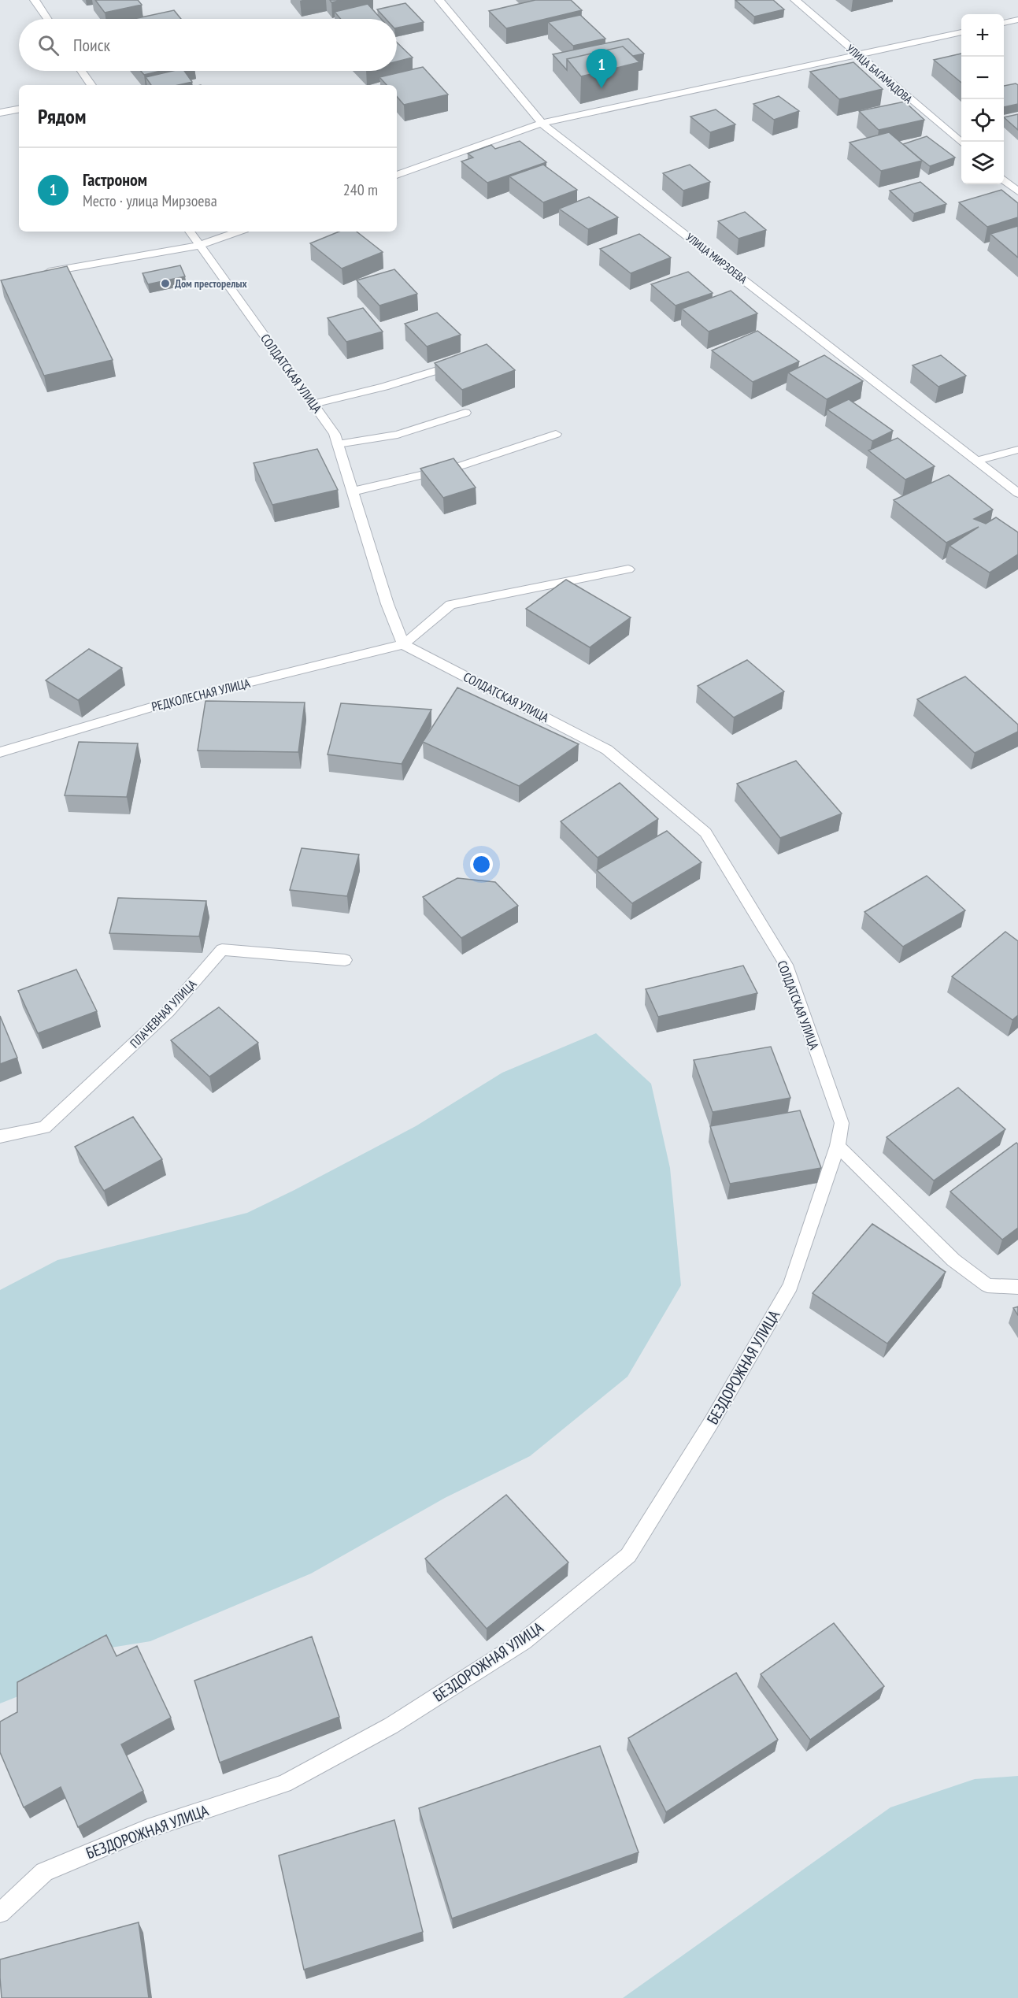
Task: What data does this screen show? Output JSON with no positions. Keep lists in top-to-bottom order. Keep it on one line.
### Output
{"streets":{"street":["УЛИЦА БАГАМАДОВА","УЛИЦА МИРЗОЕВА","СОЛДАТСКАЯ УЛИЦА","РЕДКОЛЕСНАЯ УЛИЦА","ПЛАЧЕВНАЯ УЛИЦА","БЕЗДОРОЖНАЯ УЛИЦА"]},"crossings":[["СОЛДАТСКАЯ УЛИЦА","РЕДКОЛЕСНАЯ УЛИЦА"],["СОЛДАТСКАЯ УЛИЦА","БЕЗДОРОЖНАЯ УЛИЦА"]],"places":["Дом престорелых"],"page":{"map_buttons":["+","−"],"search":"Поиск","pins":"1","heading":"Рядом","list":[{"mark":"1","name":"Гастроном","note":"Место · улица Мирзоева","value":"240 m"}]}}
